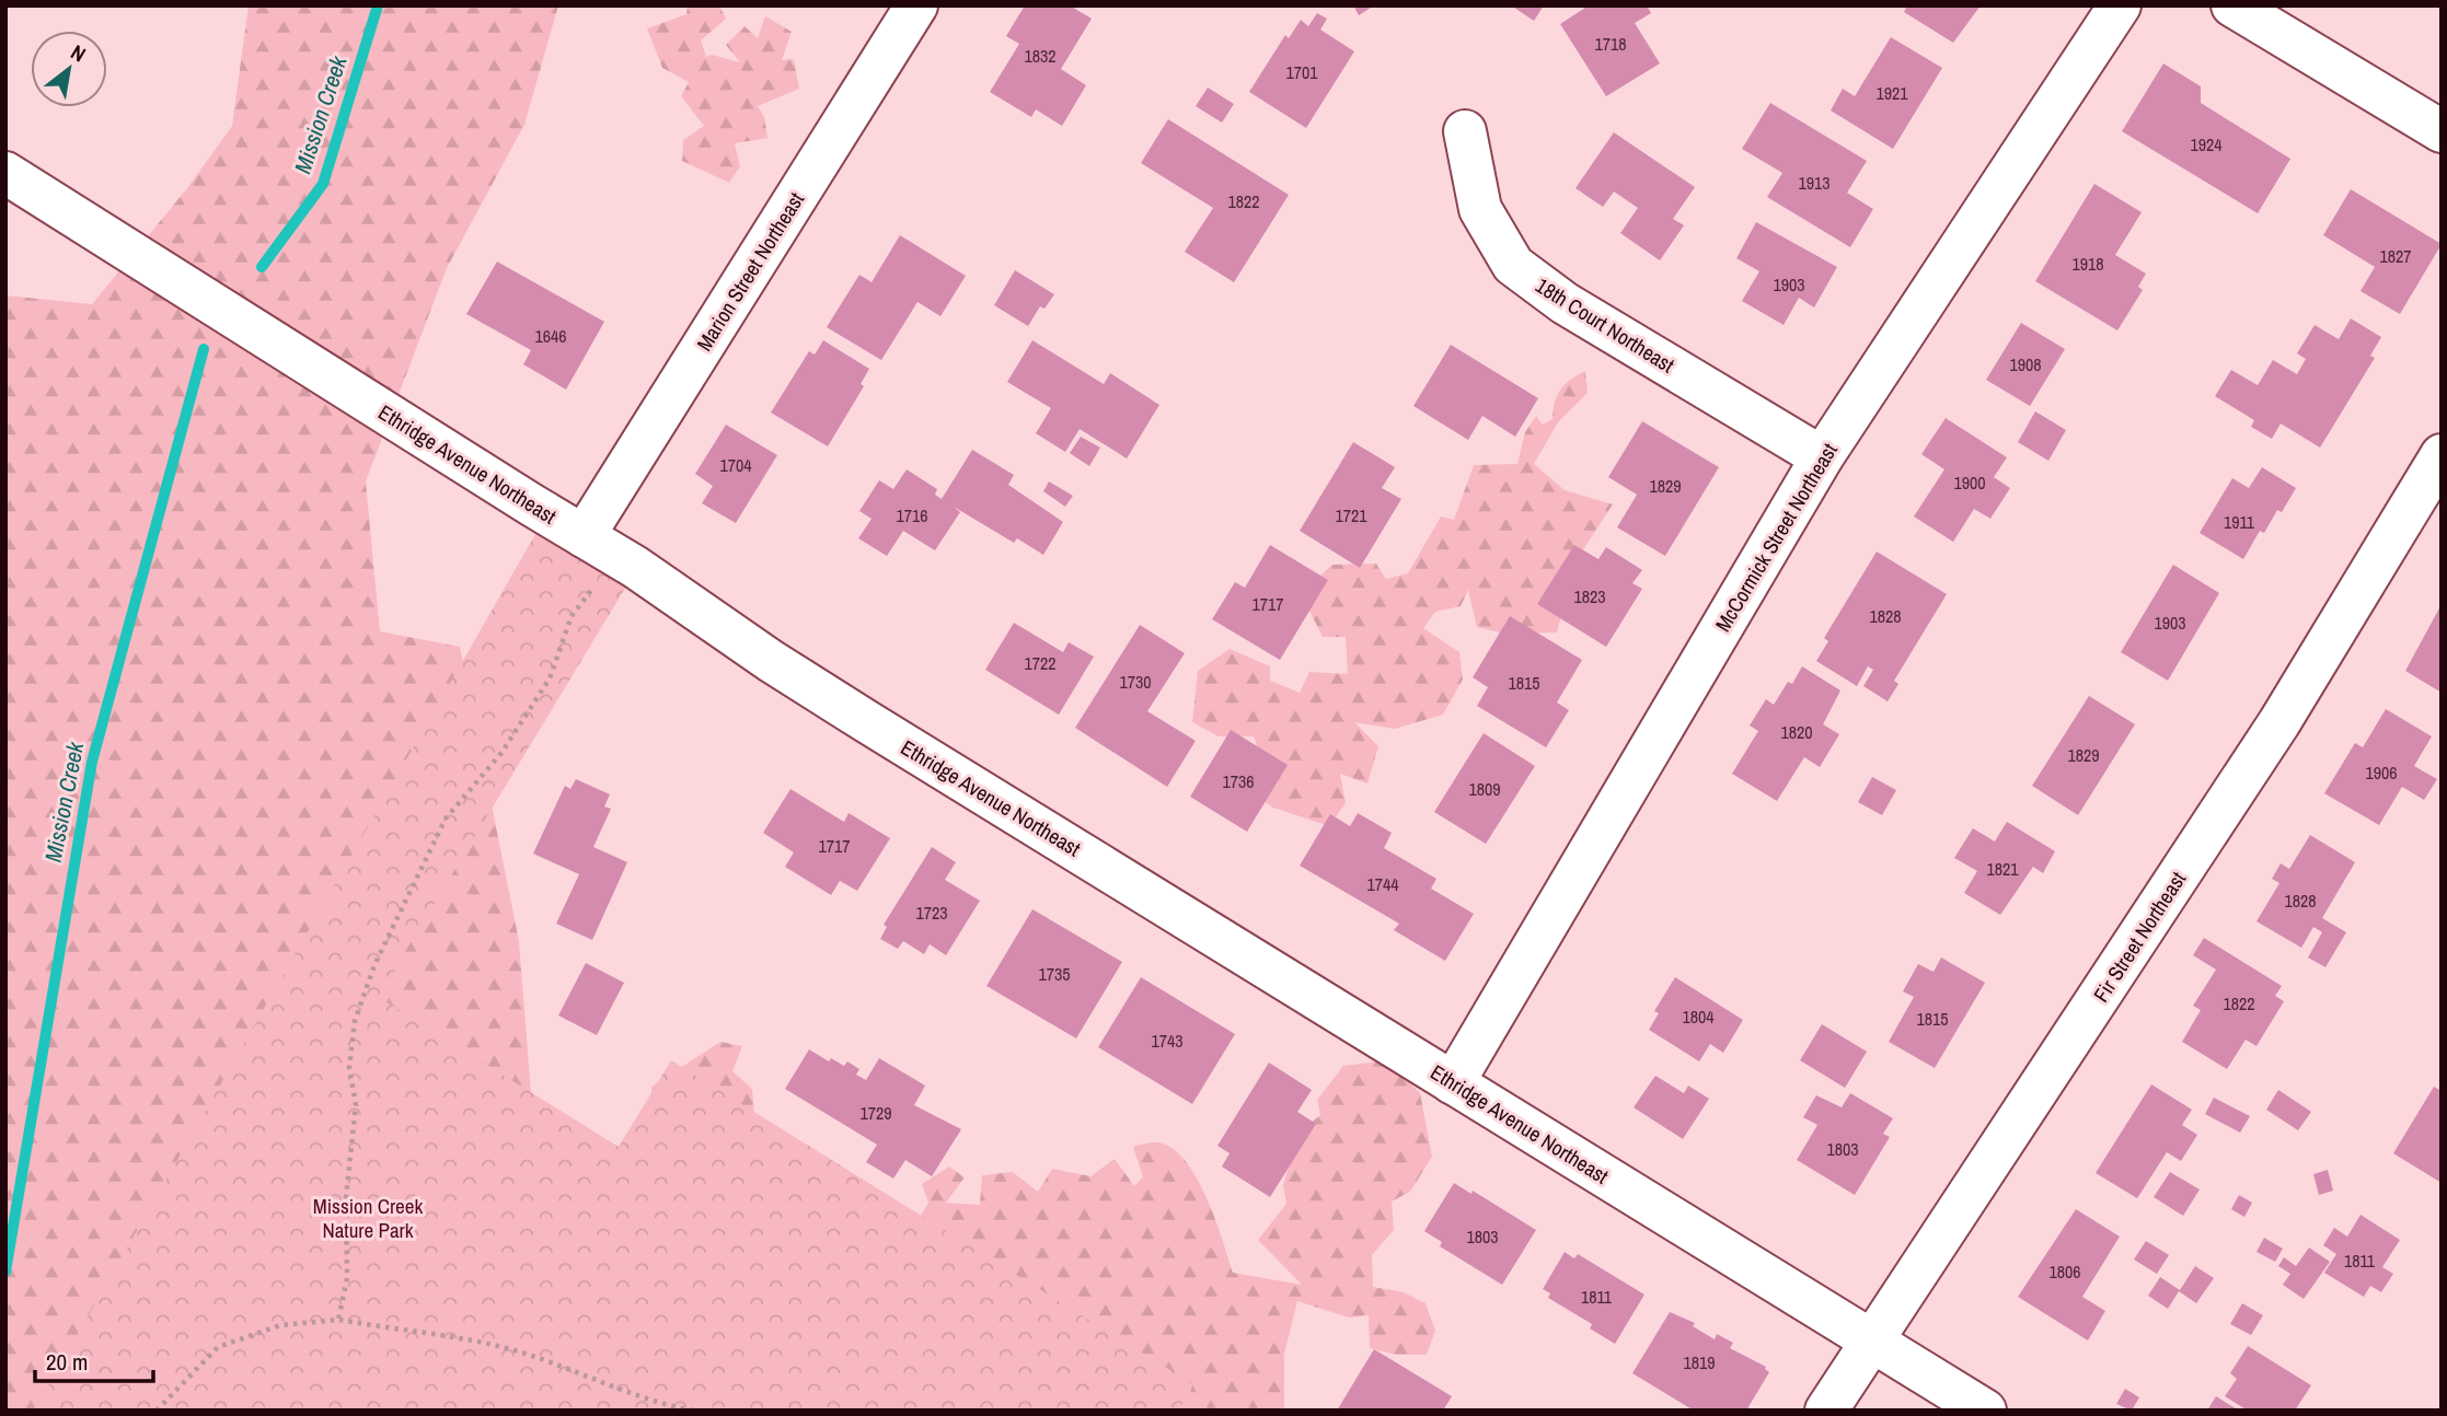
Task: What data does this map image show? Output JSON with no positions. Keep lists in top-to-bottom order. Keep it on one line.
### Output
{"streets":{"street":["Marion Street Northeast","18th Court Northeast","Ethridge Avenue Northeast","McCormick Street Northeast","Fir Street Northeast"]},"crossings":[["Marion Street Northeast","Ethridge Avenue Northeast"],["18th Court Northeast","McCormick Street Northeast"],["Ethridge Avenue Northeast","McCormick Street Northeast"],["Ethridge Avenue Northeast","Fir Street Northeast"]],"water":["Mission Creek"],"parks":["Mission Creek Nature Park"],"house_numbers":["1718","1832","1701","1921","1924","1913","1822","1827","1918","1903","1646","1908","1704","1900","1829","1716","1721","1911","1823","1717","1828","1903","1722","1730","1815","1820","1829","1906","1736","1809","1717","1821","1744","1828","1723","1735","1822","1804","1815","1743","1729","1803","1803","1811","1806","1811","1819"],"scale_bar":"20 m","north":"top right"}
